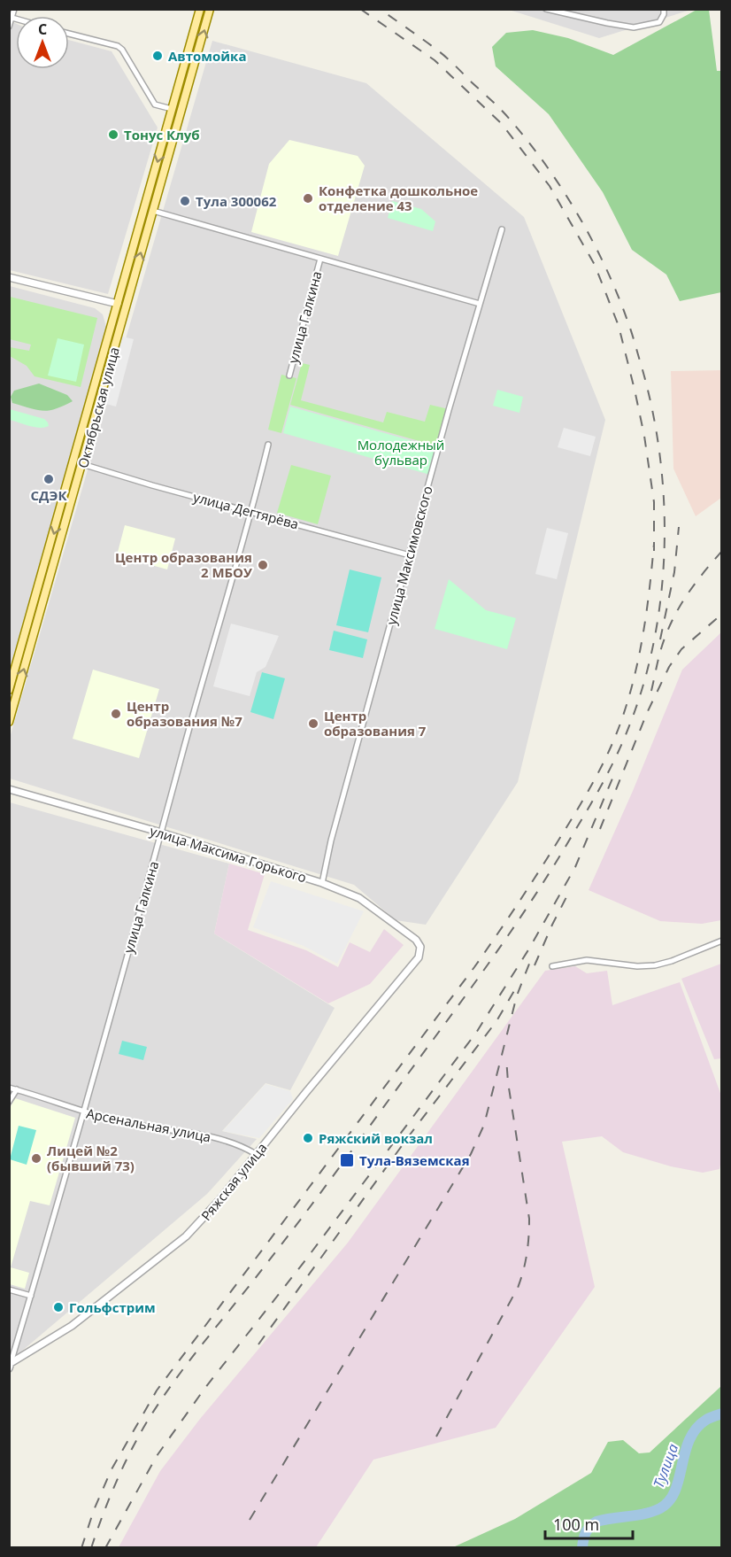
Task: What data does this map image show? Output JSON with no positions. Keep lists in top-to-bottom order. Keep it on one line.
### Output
{"streets":{"main road":["Октябрьская улица"],"street":["улица Галкина","улица Дегтярёва","улица Максимовского","улица Максима Горького","Арсенальная улица","Ряжская улица"]},"crossings":[["улица Галкина","улица Дегтярёва"],["улица Галкина","улица Максима Горького"],["улица Галкина","Арсенальная улица"],["улица Галкина","Ряжская улица"],["Октябрьская улица","улица Дегтярёва"],["улица Дегтярёва","улица Максимовского"],["улица Максимовского","улица Максима Горького"],["улица Максима Горького","Ряжская улица"],["Арсенальная улица","Ряжская улица"]],"water":["Тулица"],"parks":["Молодежный бульвар"],"places":{"other":["Автомойка","Тонус Клуб","Конфетка дошкольное отделение 43","Тула 300062","СДЭК","Центр образования 2 МБОУ","Центр образования №7","Центр образования 7","Ряжский вокзал","Лицей №2 (бывший 73)","Гольфстрим"],"transit":["Тула-Вяземская"]},"scale_bar":"100 m","north":"top"}
